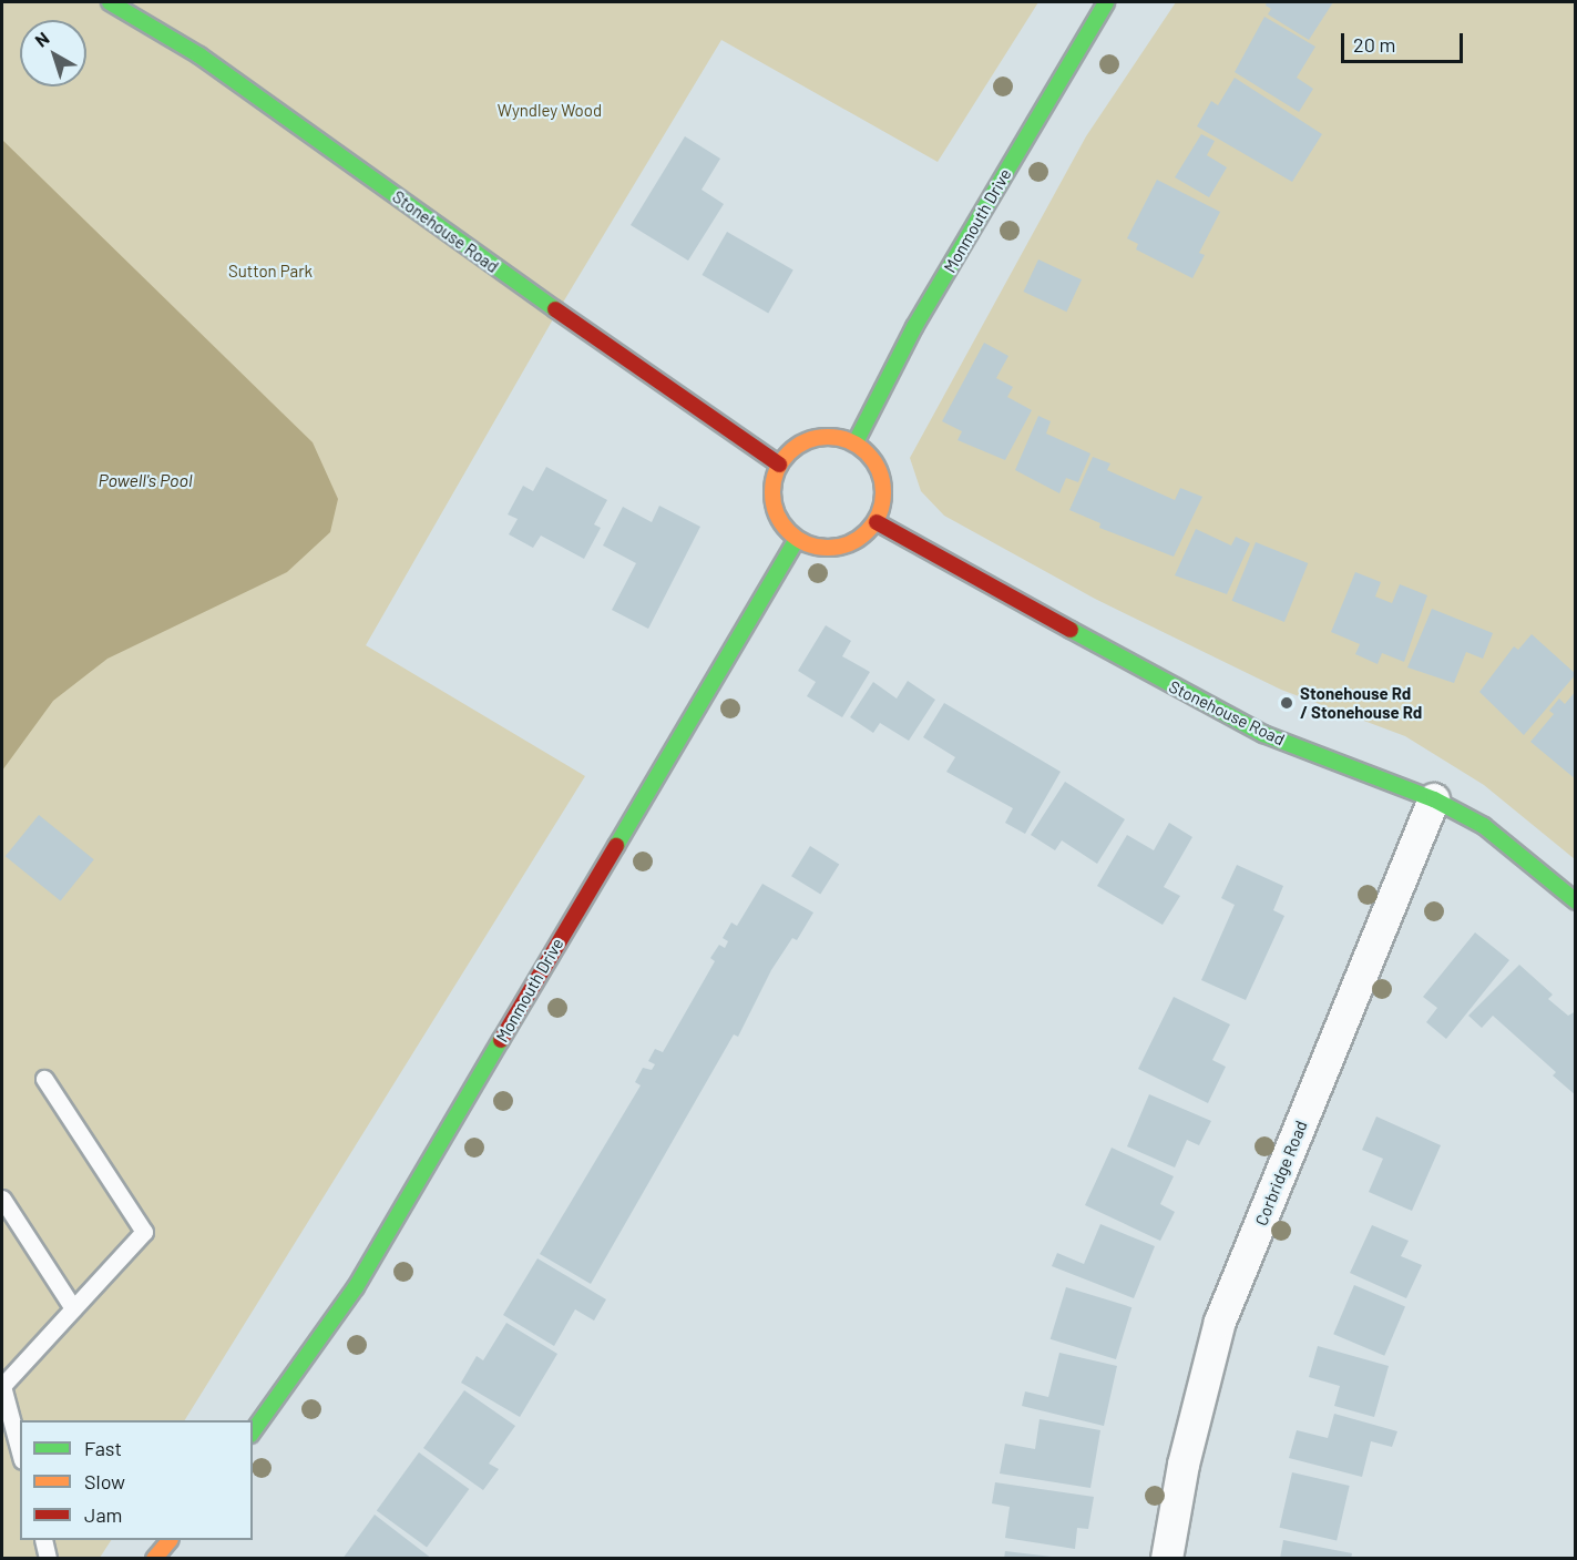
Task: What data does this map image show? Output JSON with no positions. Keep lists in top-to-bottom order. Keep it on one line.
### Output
{"streets":{"street":["Monmouth Drive","Stonehouse Road","Corbridge Road"]},"crossings":[["Monmouth Drive","Stonehouse Road"],["Stonehouse Road","Corbridge Road"]],"water":["Powell's Pool"],"parks":["Wyndley Wood","Sutton Park"],"places":["Stonehouse Rd / Stonehouse Rd"],"legend":["Fast","Slow","Jam"],"scale_bar":"20 m","north":"top left"}
